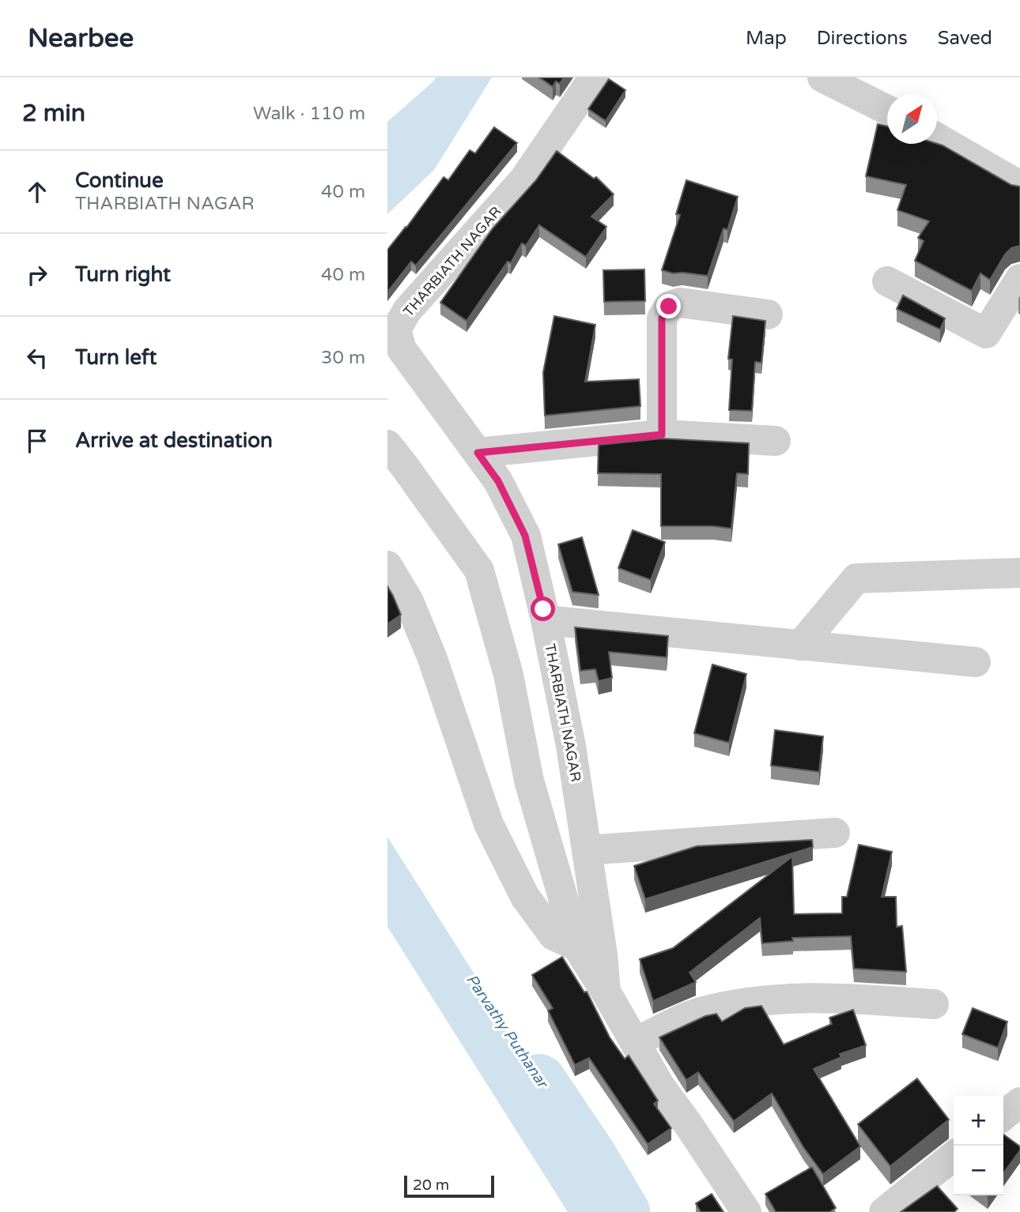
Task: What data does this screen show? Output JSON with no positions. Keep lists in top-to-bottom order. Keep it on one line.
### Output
{"streets":{"street":["THARBIATH NAGAR"]},"water":["Parvathy Puthanar"],"scale_bar":"20 m","north":"top right","page":{"header":"Nearbee","nav":["Map","Directions","Saved"],"heading":["2 min","Walk · 110 m"],"list":[["Continue","THARBIATH NAGAR","40 m"],["Turn right","40 m"],["Turn left","30 m"],"Arrive at destination"],"map_buttons":["+","−"],"scale":"20 m"}}
